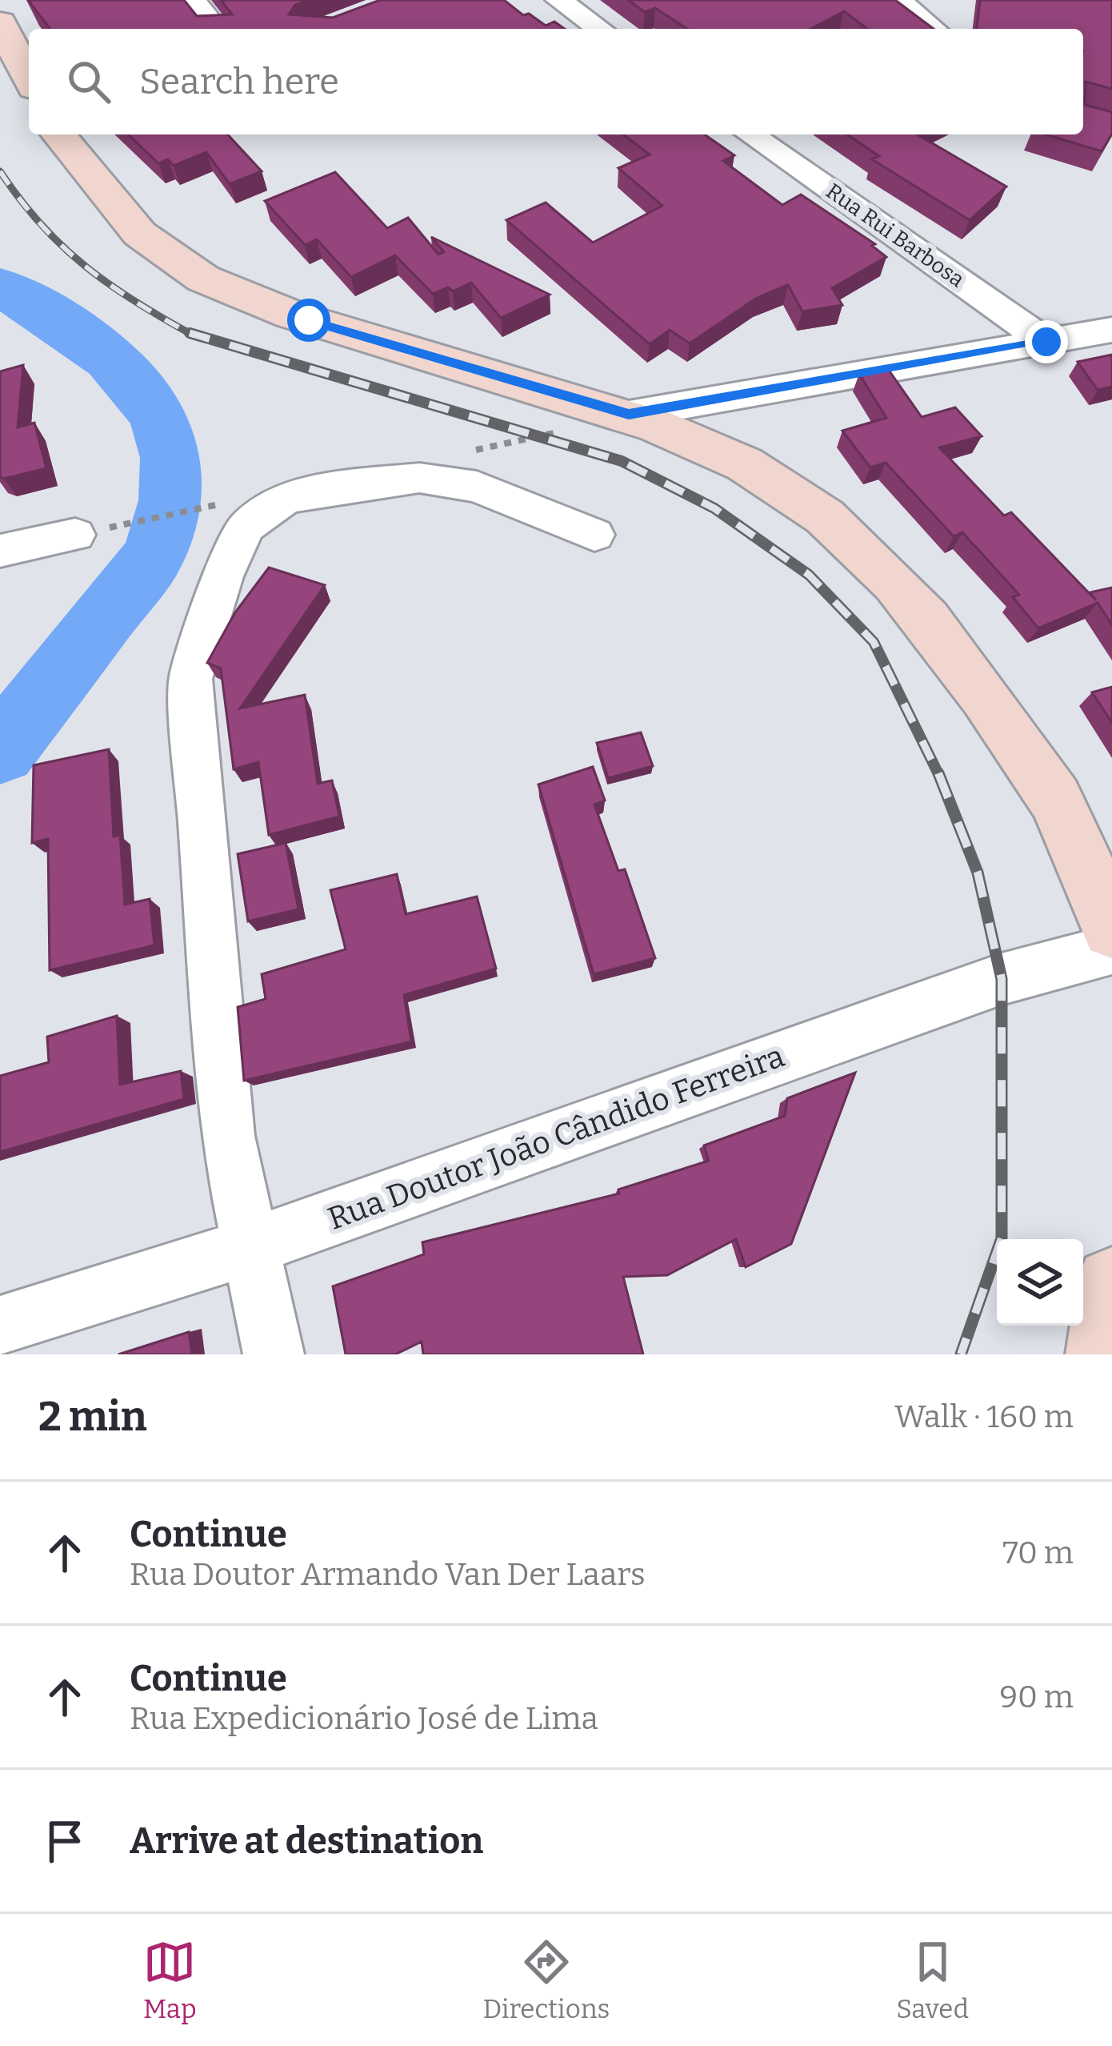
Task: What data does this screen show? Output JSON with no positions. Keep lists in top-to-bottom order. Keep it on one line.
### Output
{"streets":{"street":["Rua Rui Barbosa","Rua Doutor João Cândido Ferreira"]},"page":{"search":"Search here","heading":["2 min","Walk · 160 m"],"list":[["Continue","Rua Doutor Armando Van Der Laars","70 m"],["Continue","Rua Expedicionário José de Lima","90 m"],"Arrive at destination"],"nav":["Map","Directions","Saved"]}}
